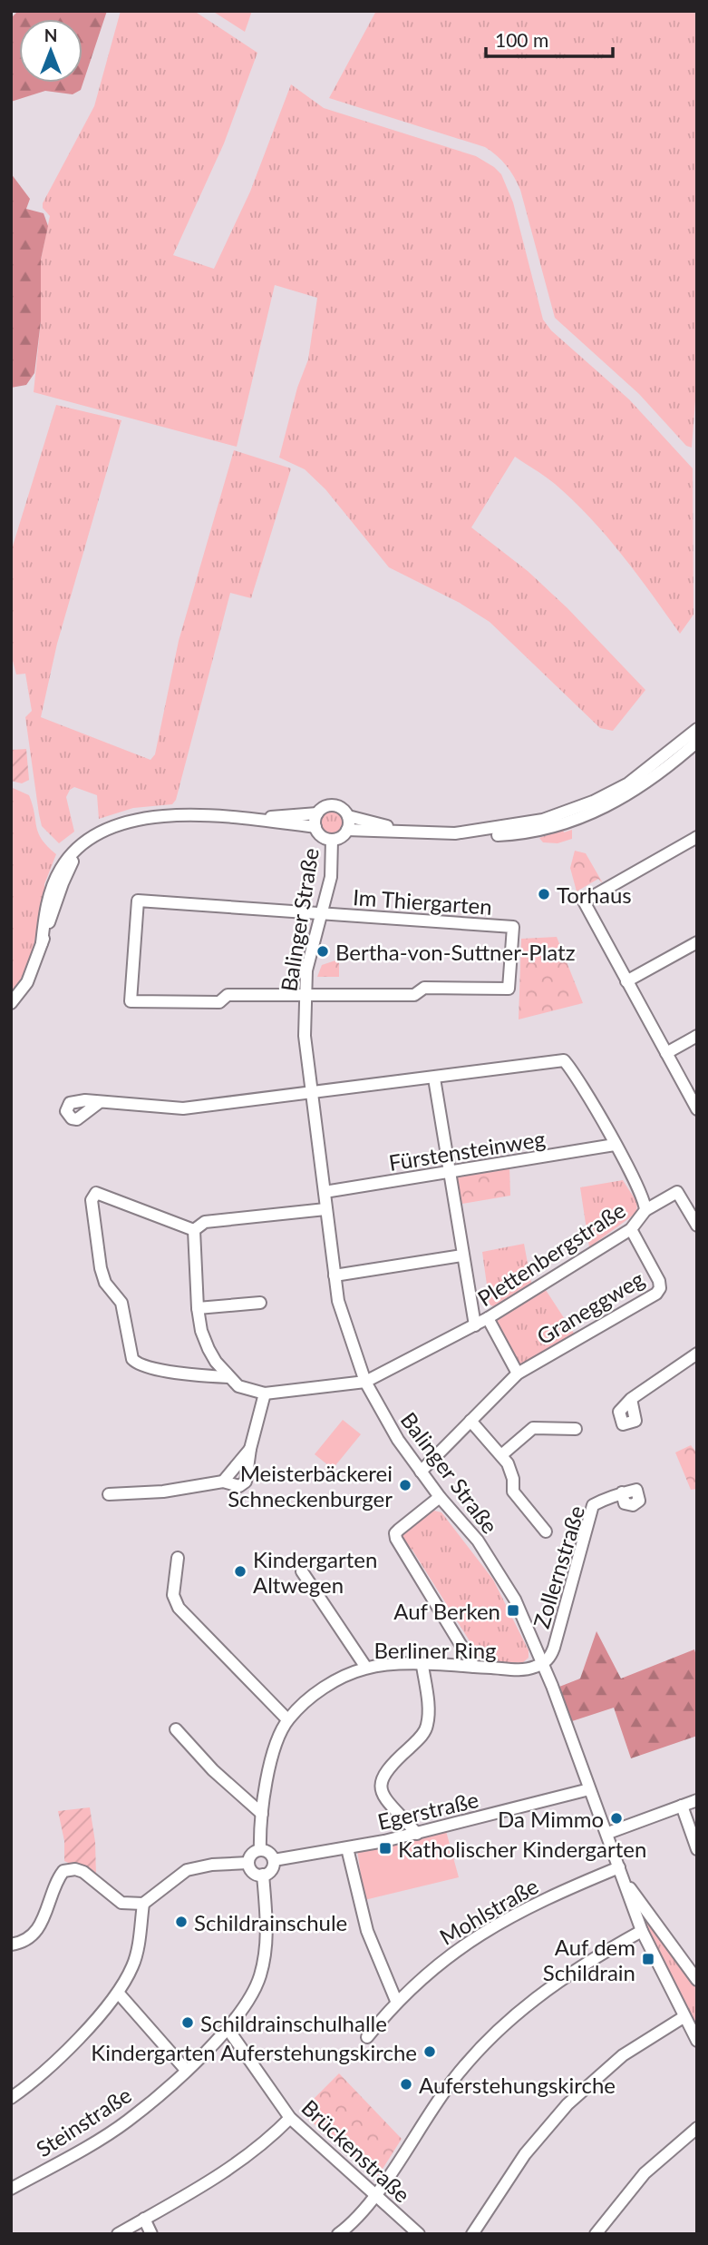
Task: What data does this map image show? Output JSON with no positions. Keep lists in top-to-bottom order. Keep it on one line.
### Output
{"streets":{"street":["Im Thiergarten","Balinger Straße","Fürstensteinweg","Plettenbergstraße","Graneggweg","Zollernstraße","Berliner Ring","Egerstraße","Mohlstraße","Steinstraße","Brückenstraße"]},"crossings":[["Im Thiergarten","Balinger Straße"],["Balinger Straße","Fürstensteinweg"],["Balinger Straße","Plettenbergstraße"],["Balinger Straße","Graneggweg"],["Balinger Straße","Zollernstraße"],["Balinger Straße","Berliner Ring"],["Balinger Straße","Egerstraße"],["Balinger Straße","Mohlstraße"],["Fürstensteinweg","Plettenbergstraße"],["Plettenbergstraße","Graneggweg"],["Zollernstraße","Berliner Ring"],["Steinstraße","Brückenstraße"]],"places":{"other":["Torhaus","Bertha-von-Suttner-Platz","Meisterbäckerei Schneckenburger","Kindergarten Altwegen","Da Mimmo","Schildrainschule","Schildrainschulhalle","Kindergarten Auferstehungskirche","Auferstehungskirche"],"transit":["Auf Berken","Katholischer Kindergarten","Auf dem Schildrain"]},"scale_bar":"100 m","north":"top"}
